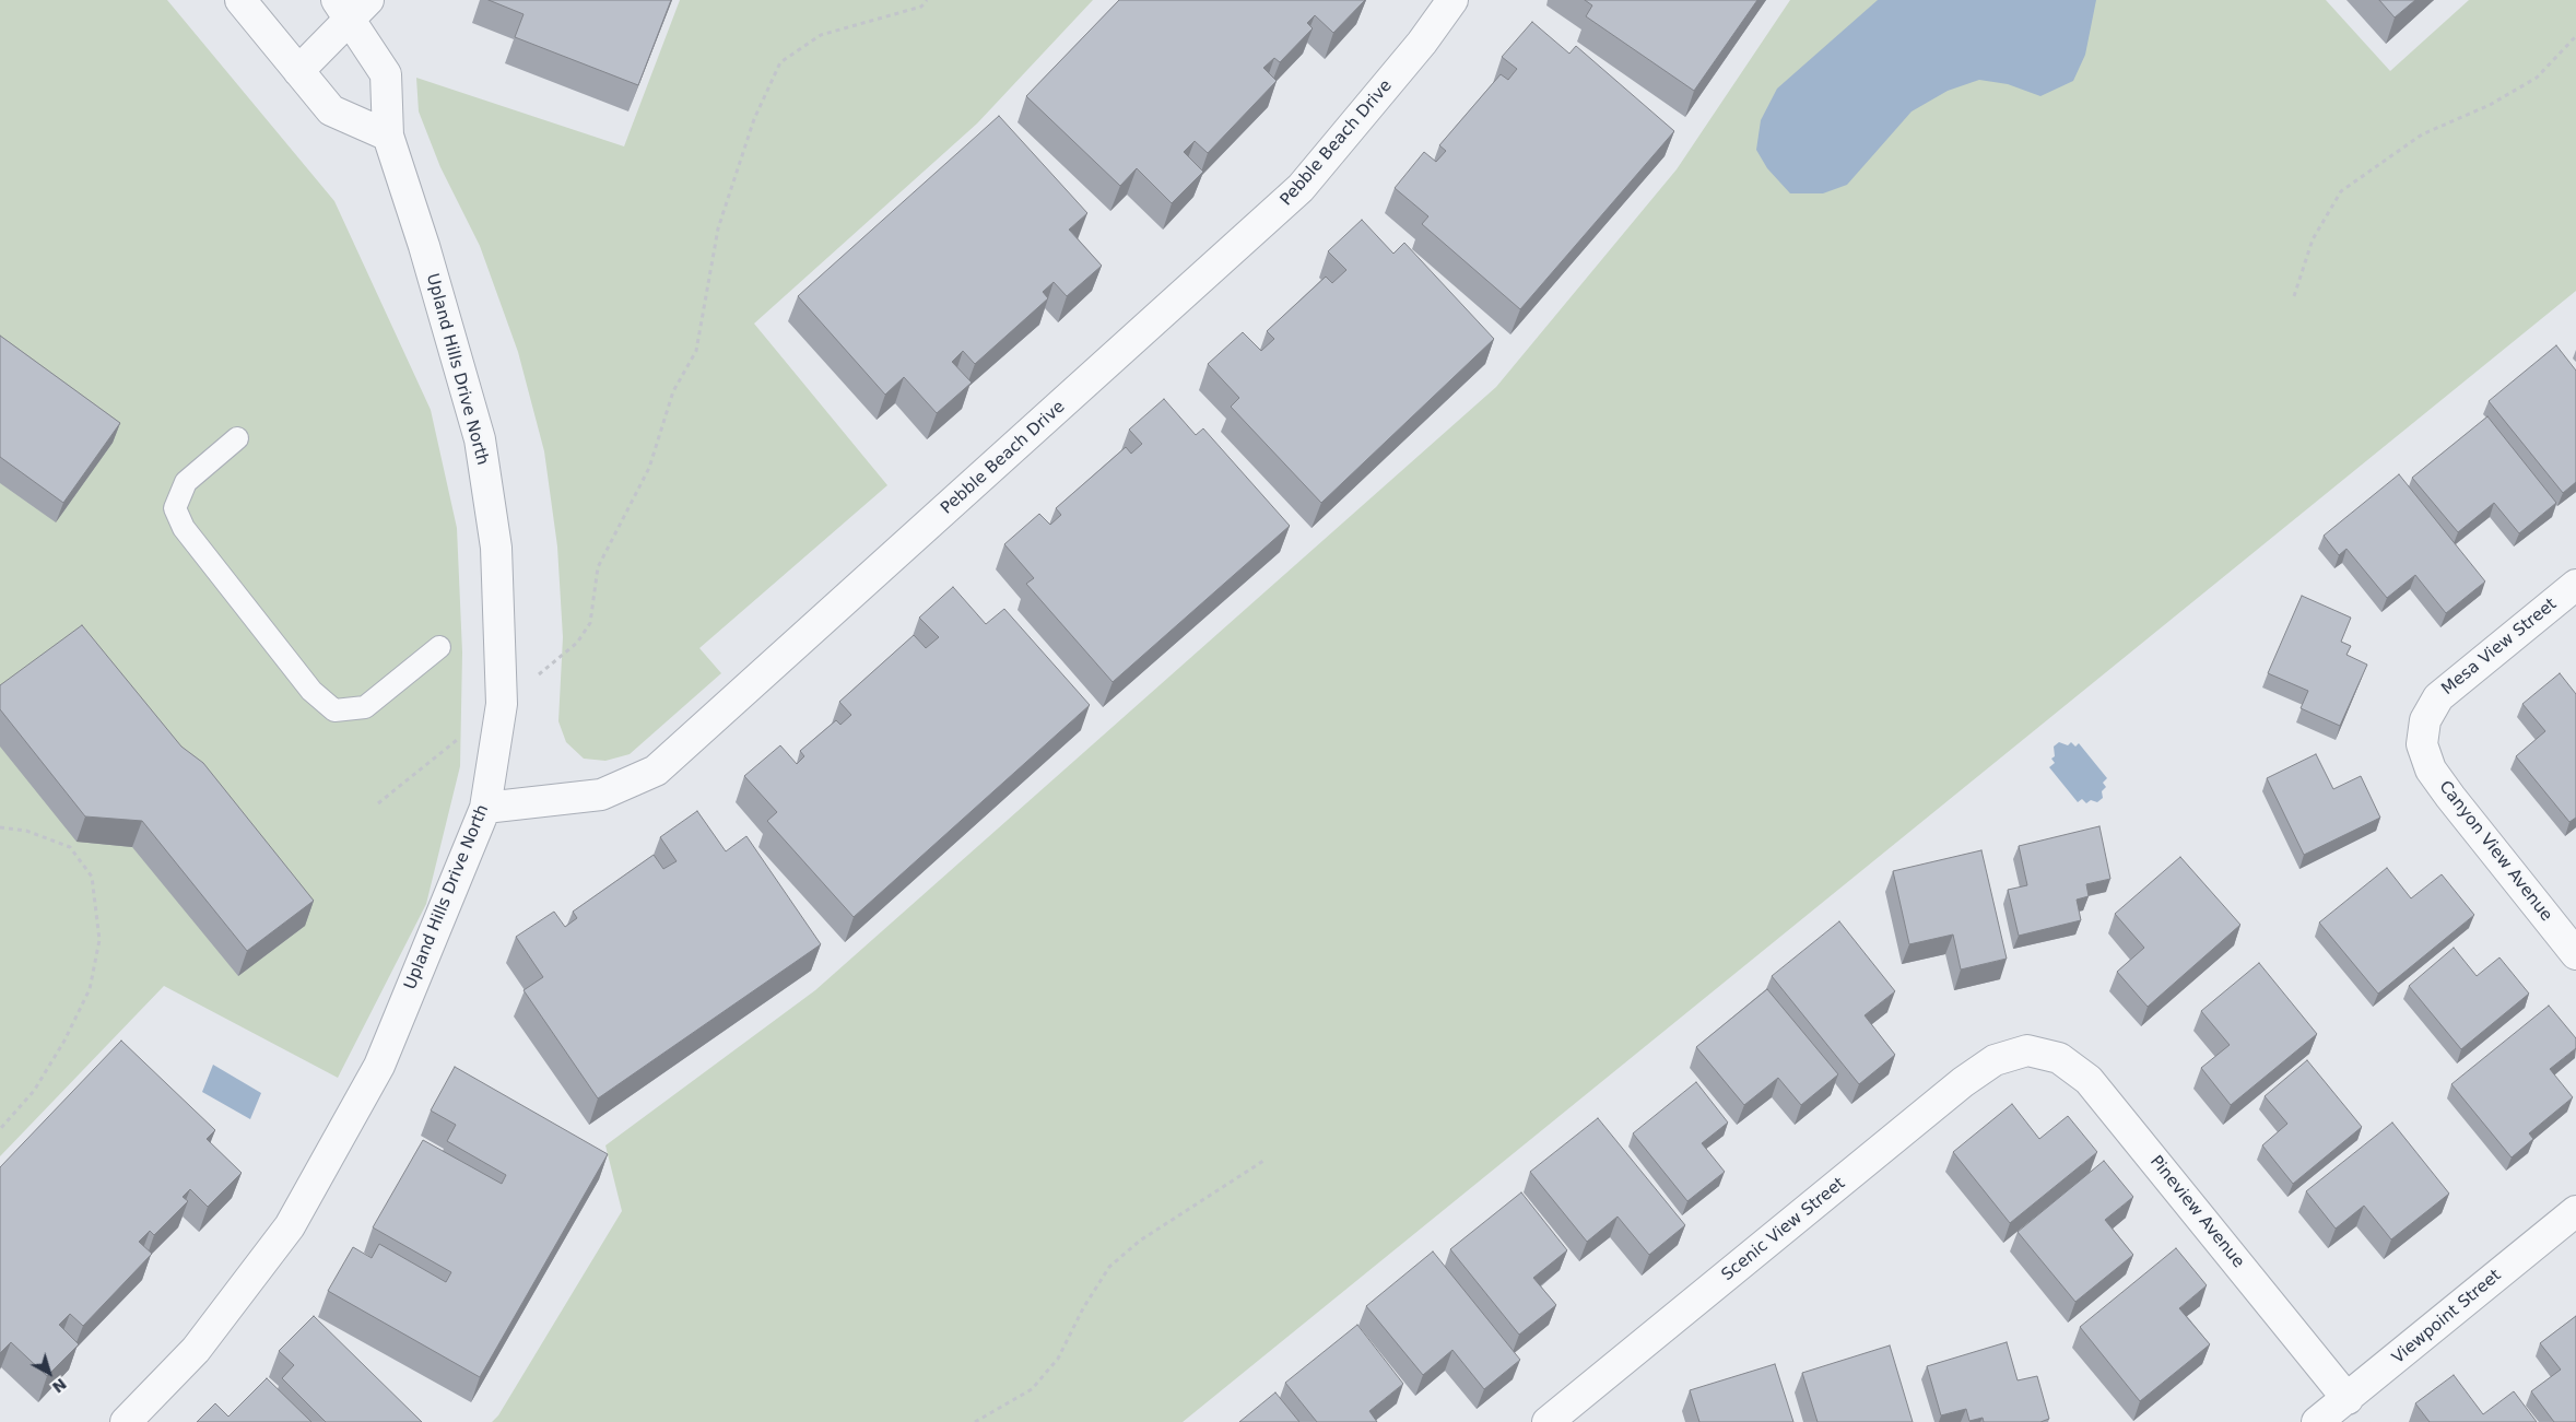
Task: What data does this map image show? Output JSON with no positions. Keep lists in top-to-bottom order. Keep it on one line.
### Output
{"streets":{"street":["Pebble Beach Drive","Upland Hills Drive North","Mesa View Street","Canyon View Avenue","Pineview Avenue","Scenic View Street","Viewpoint Street"]},"crossings":[["Pebble Beach Drive","Upland Hills Drive North"],["Mesa View Street","Canyon View Avenue"],["Pineview Avenue","Scenic View Street"],["Pineview Avenue","Viewpoint Street"]],"north":"bottom right"}
